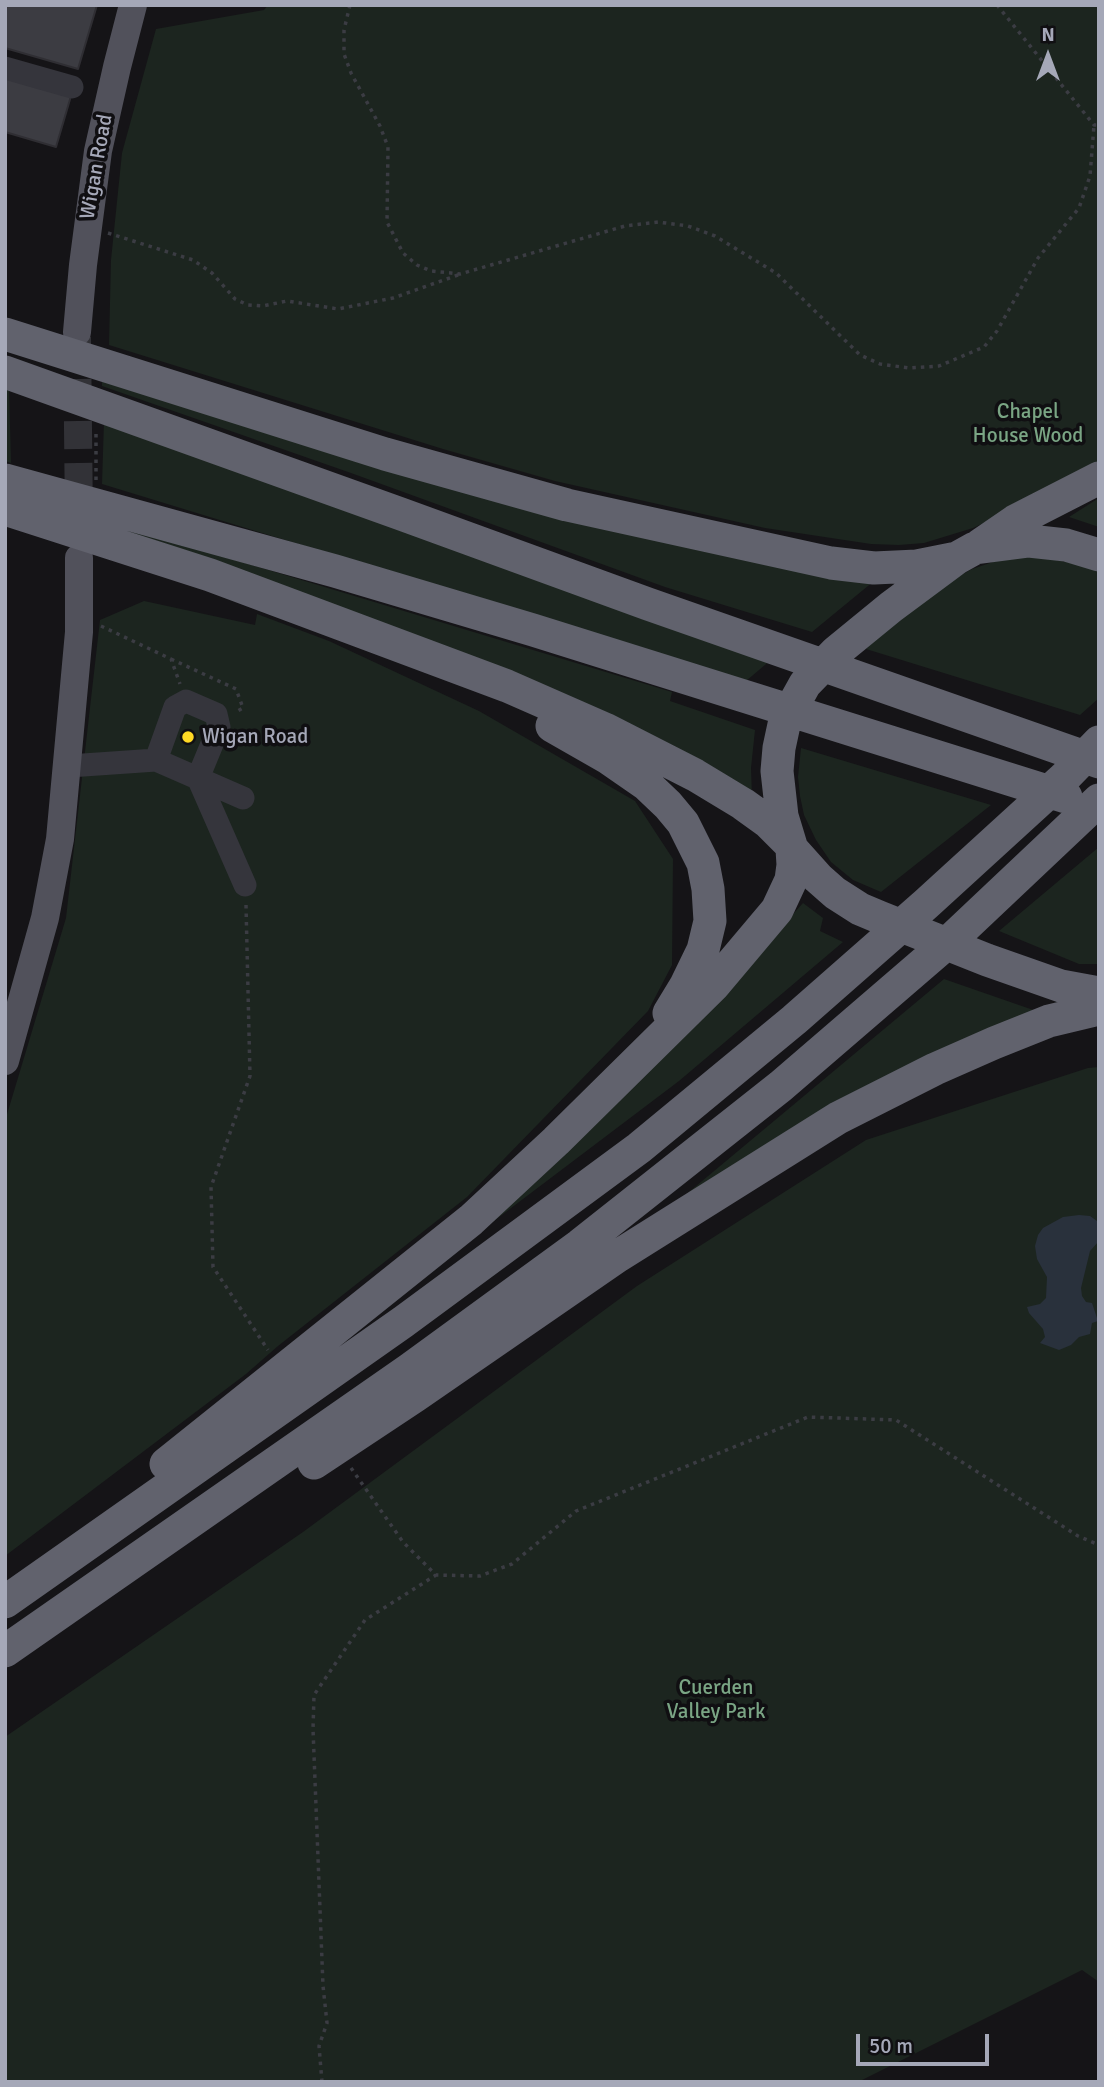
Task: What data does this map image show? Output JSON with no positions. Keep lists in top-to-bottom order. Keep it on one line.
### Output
{"streets":{"main road":["Wigan Road"]},"parks":["Chapel House Wood","Cuerden Valley Park"],"places":["Wigan Road"],"scale_bar":"50 m","north":"top"}
